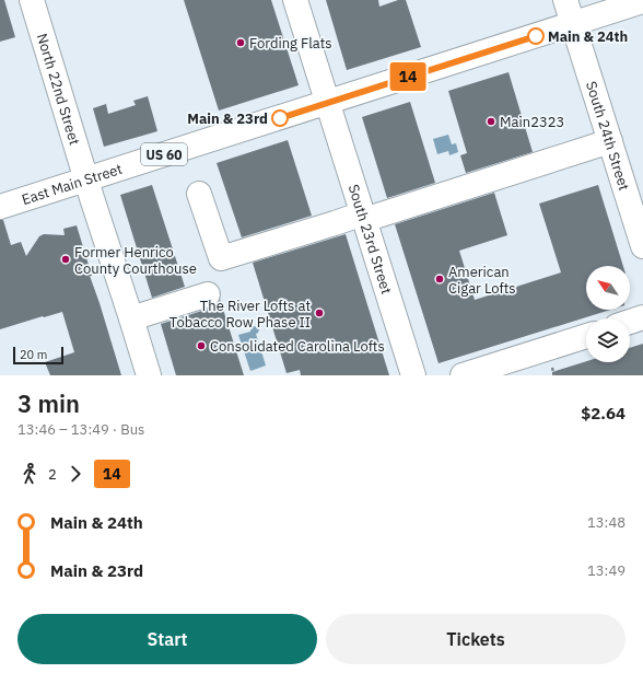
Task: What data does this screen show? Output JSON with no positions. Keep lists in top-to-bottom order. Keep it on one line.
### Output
{"streets":{"street":["North 22nd Street","South 24th Street","US 60","East Main Street","South 23rd Street"]},"crossings":[["North 22nd Street","East Main Street"],["South 24th Street","East Main Street"],["East Main Street","South 23rd Street"]],"places":["Main & 24th","Fording Flats","Main & 23rd","Main2323","Former Henrico County Courthouse","American Cigar Lofts","The River Lofts at Tobacco Row Phase II","Consolidated Carolina Lofts"],"lines":["bus line 14"],"scale_bar":"20 m","north":"top left","page":{"on_map":"14","scale":"20 m","heading":["3 min","13:46 – 13:49 · Bus","$2.64"],"legs":["2","14"],"list":[{"name":"Main & 24th","value":"13:48"},{"name":"Main & 23rd","value":"13:49"}],"buttons":["Start","Tickets"]}}
